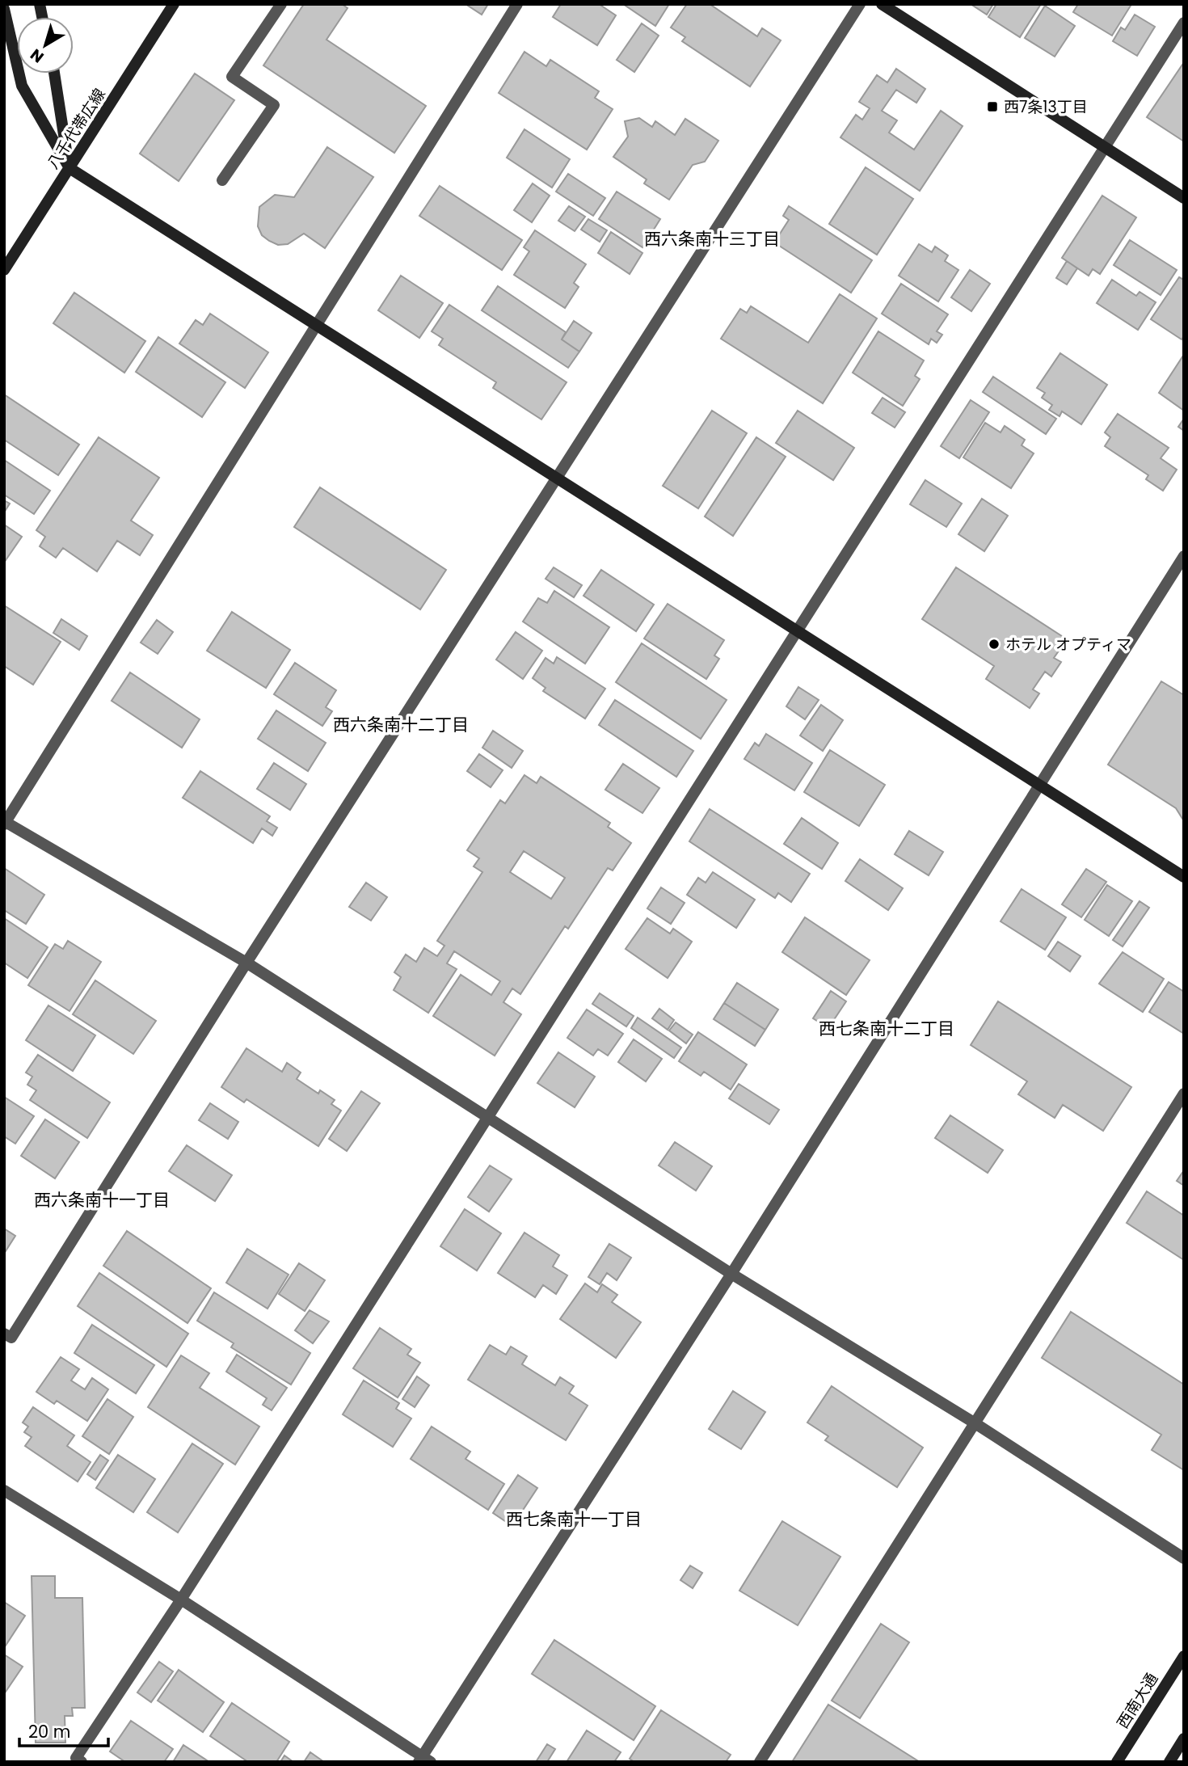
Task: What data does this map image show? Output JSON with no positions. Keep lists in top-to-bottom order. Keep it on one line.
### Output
{"streets":{"street":["八千代帯広線","西南大通"]},"districts":["西六条南十三丁目","西六条南十二丁目","西七条南十二丁目","西六条南十一丁目","西七条南十一丁目"],"places":{"transit":["西7条13丁目"],"other":["ホテル オプティマ"]},"scale_bar":"20 m","north":"bottom left"}
